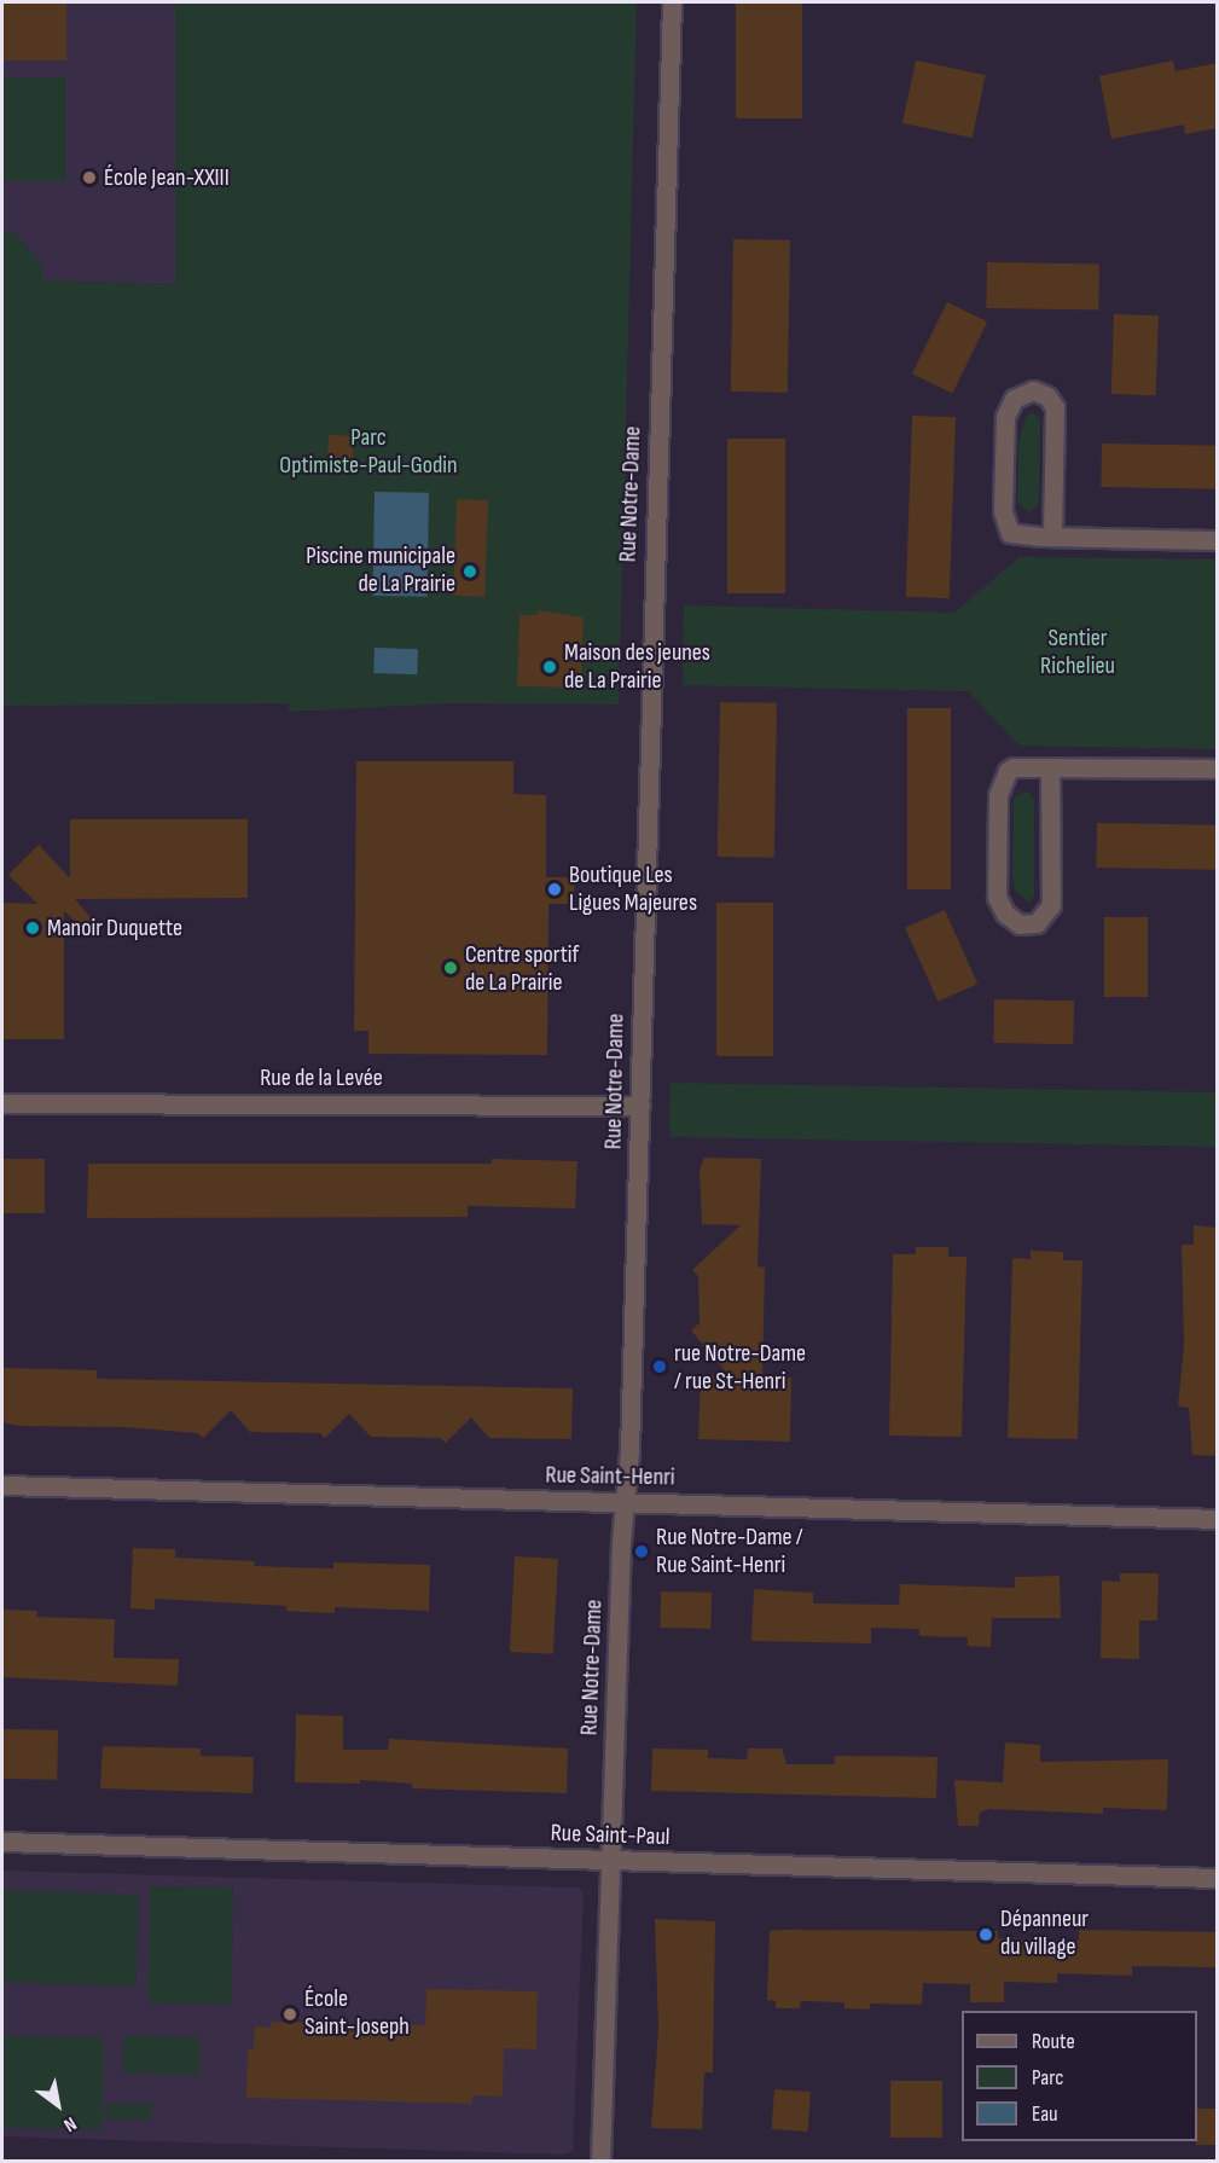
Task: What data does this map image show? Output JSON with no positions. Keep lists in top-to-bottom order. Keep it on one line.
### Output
{"streets":{"street":["Rue Notre-Dame","Rue de la Levée","Rue Saint-Henri","Rue Saint-Paul"]},"crossings":[["Rue Notre-Dame","Rue de la Levée"],["Rue Notre-Dame","Rue Saint-Henri"],["Rue Notre-Dame","Rue Saint-Paul"]],"parks":["Parc Optimiste-Paul-Godin","Sentier Richelieu"],"places":["École Jean-XXIII","Piscine municipale de La Prairie","Maison des jeunes de La Prairie","Boutique Les Ligues Majeures","Manoir Duquette","Centre sportif de La Prairie","rue Notre-Dame / rue St-Henri","Rue Notre-Dame / Rue Saint-Henri","Dépanneur du village","École Saint-Joseph"],"legend":["Route","Parc","Eau"],"north":"bottom right"}
